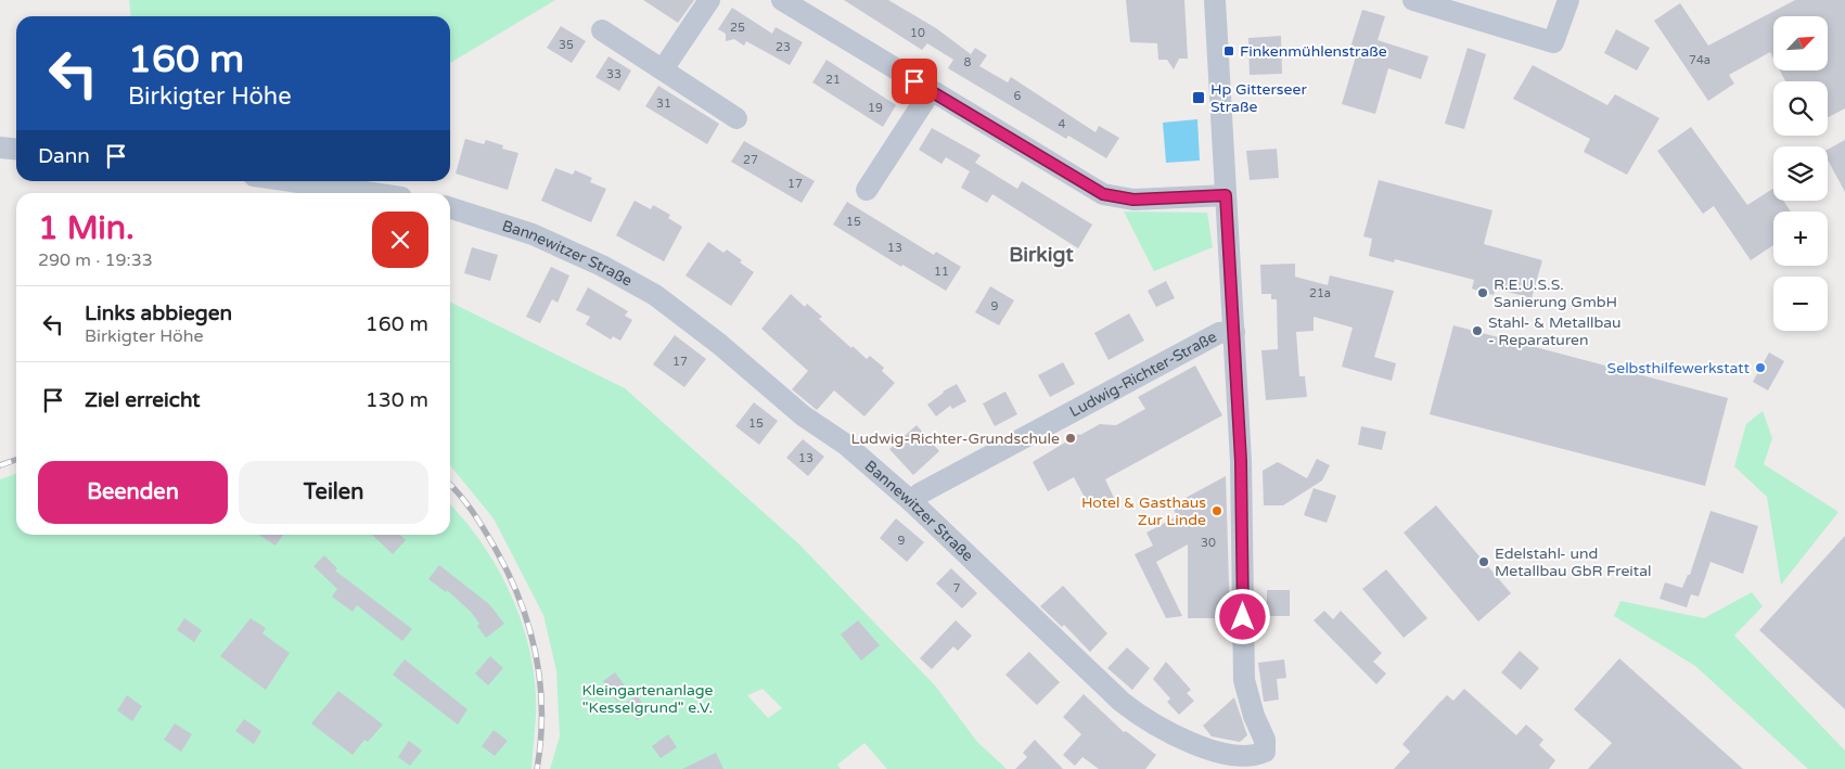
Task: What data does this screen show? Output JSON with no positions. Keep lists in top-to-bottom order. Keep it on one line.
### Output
{"streets":{"street":["Bannewitzer Straße","Ludwig-Richter-Straße"]},"crossings":[["Bannewitzer Straße","Ludwig-Richter-Straße"]],"districts":["Birkigt"],"parks":["Kleingartenanlage \"Kesselgrund\" e.V."],"places":{"transit":["Finkenmühlenstraße","Hp Gitterseer Straße"],"other":["R.E.U.S.S. Sanierung GmbH","Stahl- & Metallbau - Reparaturen","Selbsthilfewerkstatt","Ludwig-Richter-Grundschule","Hotel & Gasthaus Zur Linde","Edelstahl- und Metallbau GbR Freital"]},"house_numbers":["25","10","35","23","74a","8","33","21","6","31","19","4","27","17","15","13","11","21a","9","17","15","13","9","30","7"],"north":"top right","page":{"map_buttons":["+","−"],"turn":["160 m","Birkigter Höhe"],"then":"Dann","heading":["1 Min.","290 m · 19:33"],"list":[{"name":"Links abbiegen","note":"Birkigter Höhe","value":"160 m"},{"name":"Ziel erreicht","value":"130 m"}],"buttons":["Beenden","Teilen"]}}
